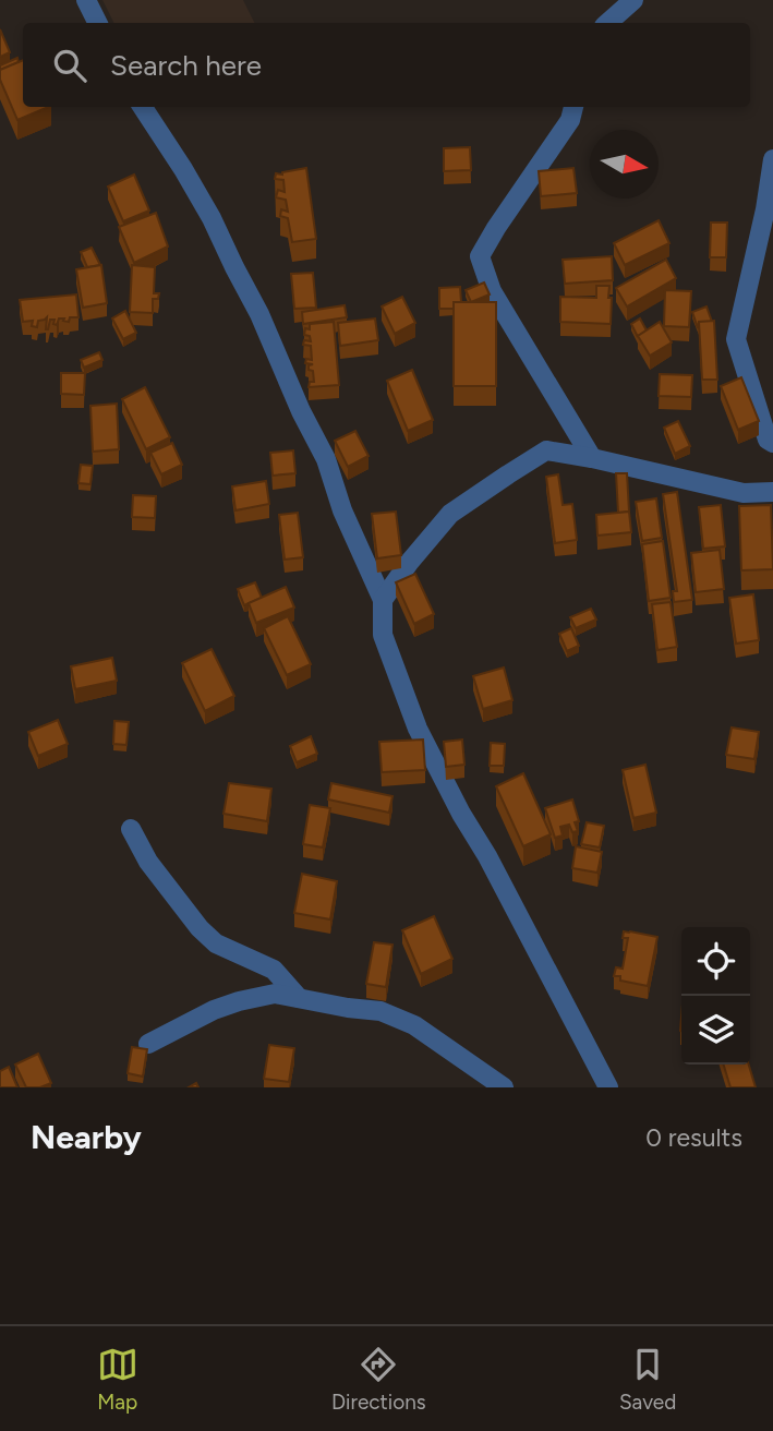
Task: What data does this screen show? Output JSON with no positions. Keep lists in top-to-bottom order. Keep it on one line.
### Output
{"north":"right","page":{"search":"Search here","heading":["Nearby","0 results"],"nav":["Map","Directions","Saved"]}}
